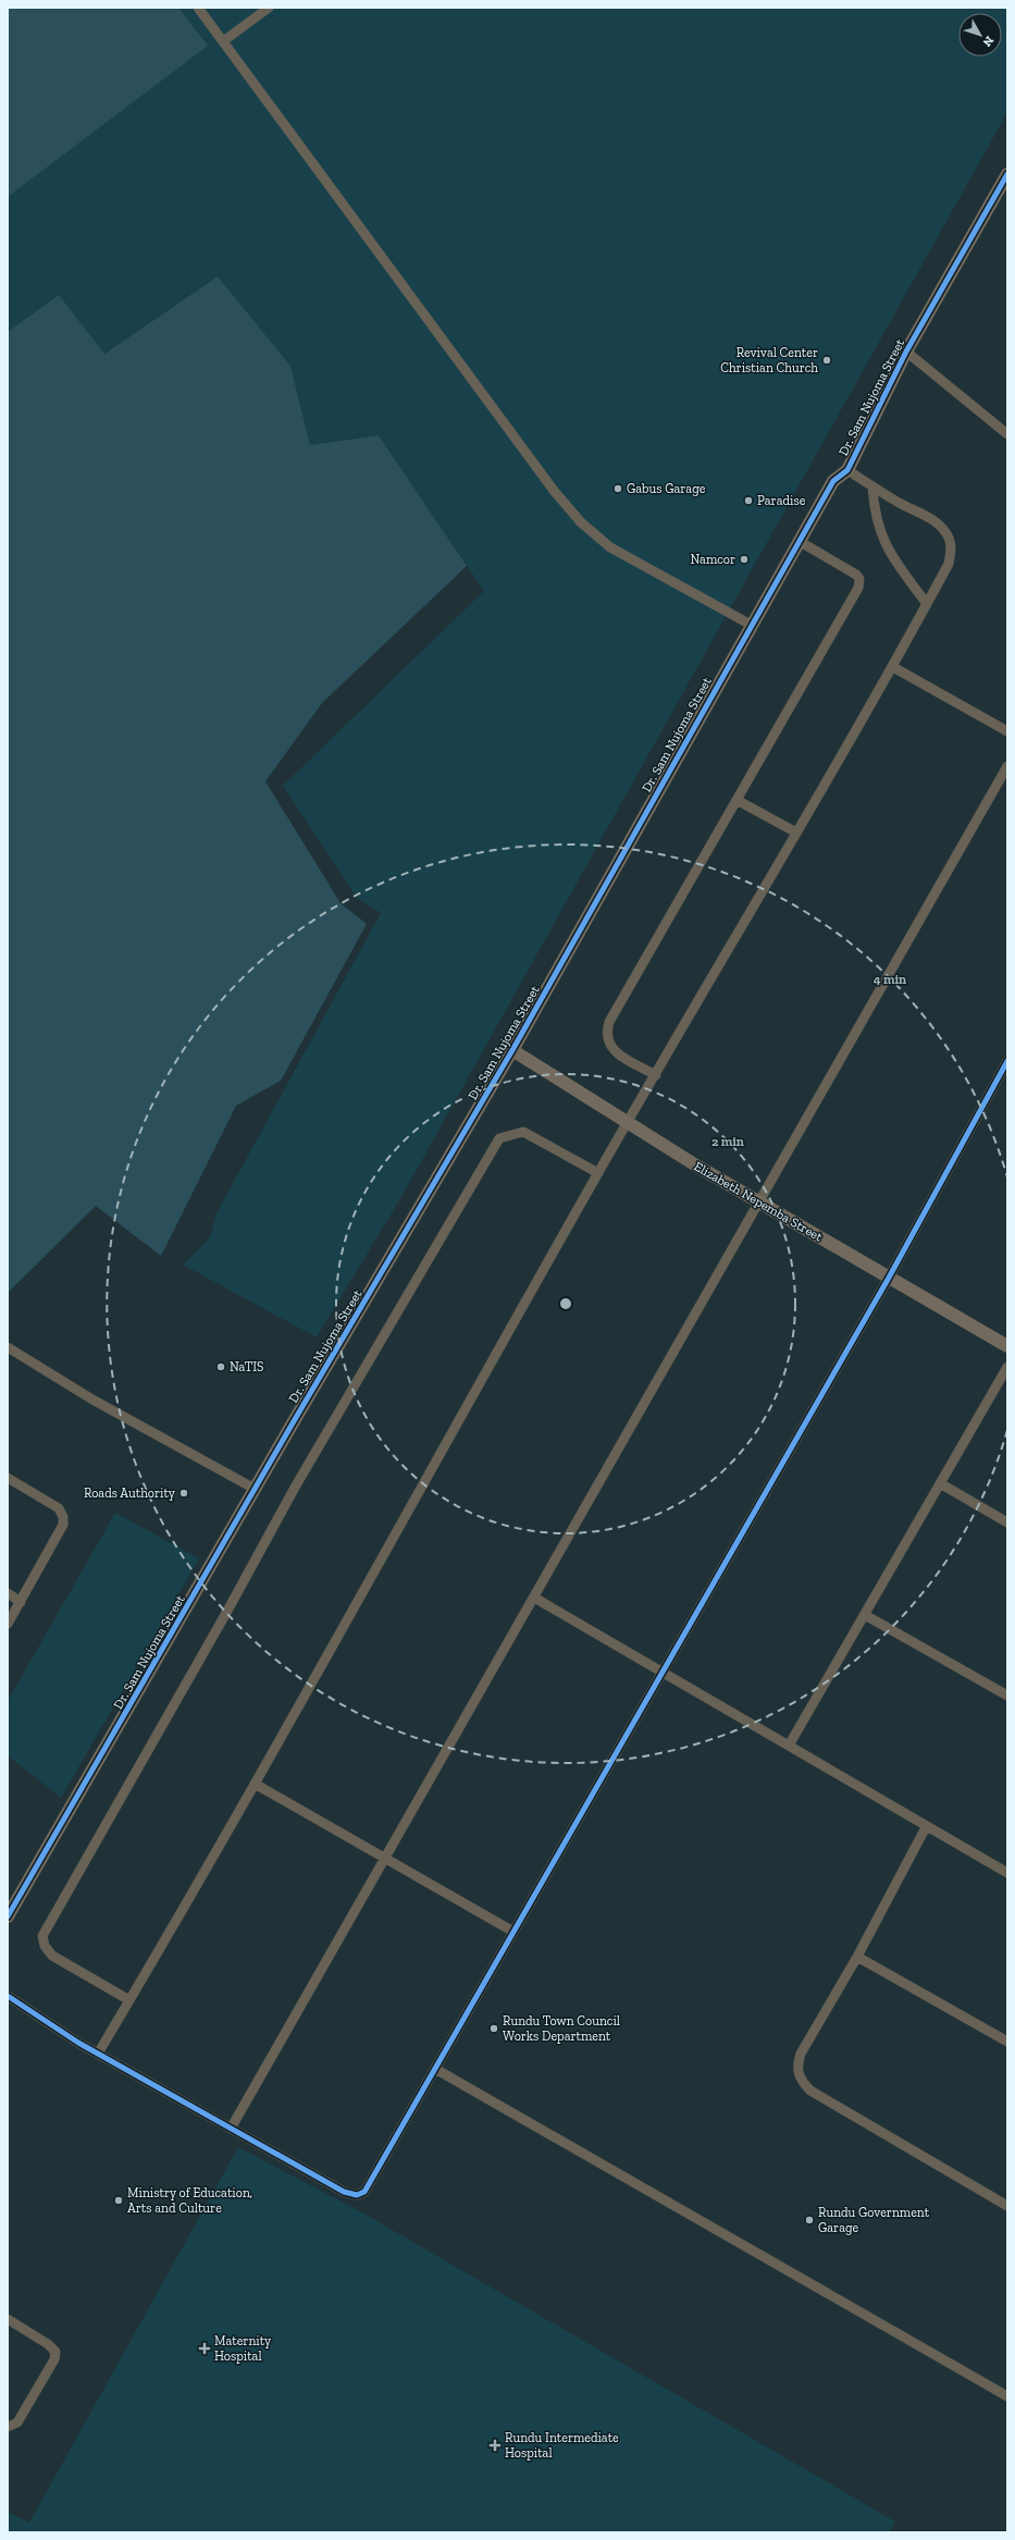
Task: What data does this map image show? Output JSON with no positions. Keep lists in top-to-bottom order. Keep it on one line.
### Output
{"streets":{"street":["Dr. Sam Nujoma Street","Elizabeth Nepemba Street"]},"crossings":[["Dr. Sam Nujoma Street","Elizabeth Nepemba Street"]],"places":{"other":["Revival Center Christian Church","Gabus Garage","Paradise","Namcor","NaTIS","Roads Authority","Rundu Town Council Works Department","Ministry of Education, Arts and Culture","Rundu Government Garage"],"health":["Maternity Hospital","Rundu Intermediate Hospital"]},"north":"bottom right","rings":["4 min","2 min"]}
